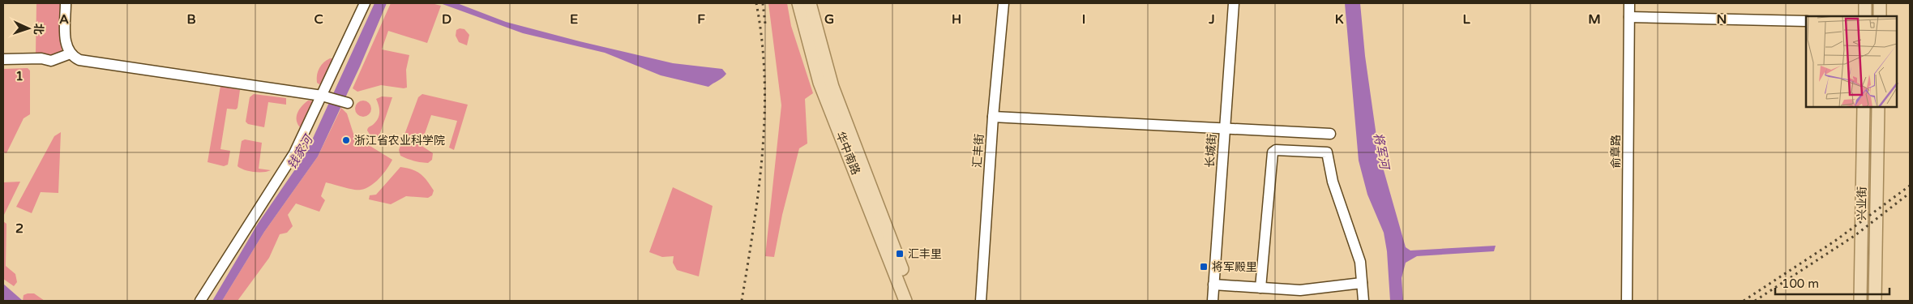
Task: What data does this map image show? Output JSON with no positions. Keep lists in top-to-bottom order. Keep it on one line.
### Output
{"streets":{"main road":["华中南路","兴业街"],"street":["汇丰街","长城街","俞章路"]},"water":["将军河","钱家河"],"places":{"other":["浙江省农业科学院"],"transit":["汇丰里","将军殿里"]},"scale_bar":"100 m","north":"right","grid":{"columns":["A","B","C","D","E","F","G","H","I","J","K","L","M","N"],"rows":["1","2"]}}
